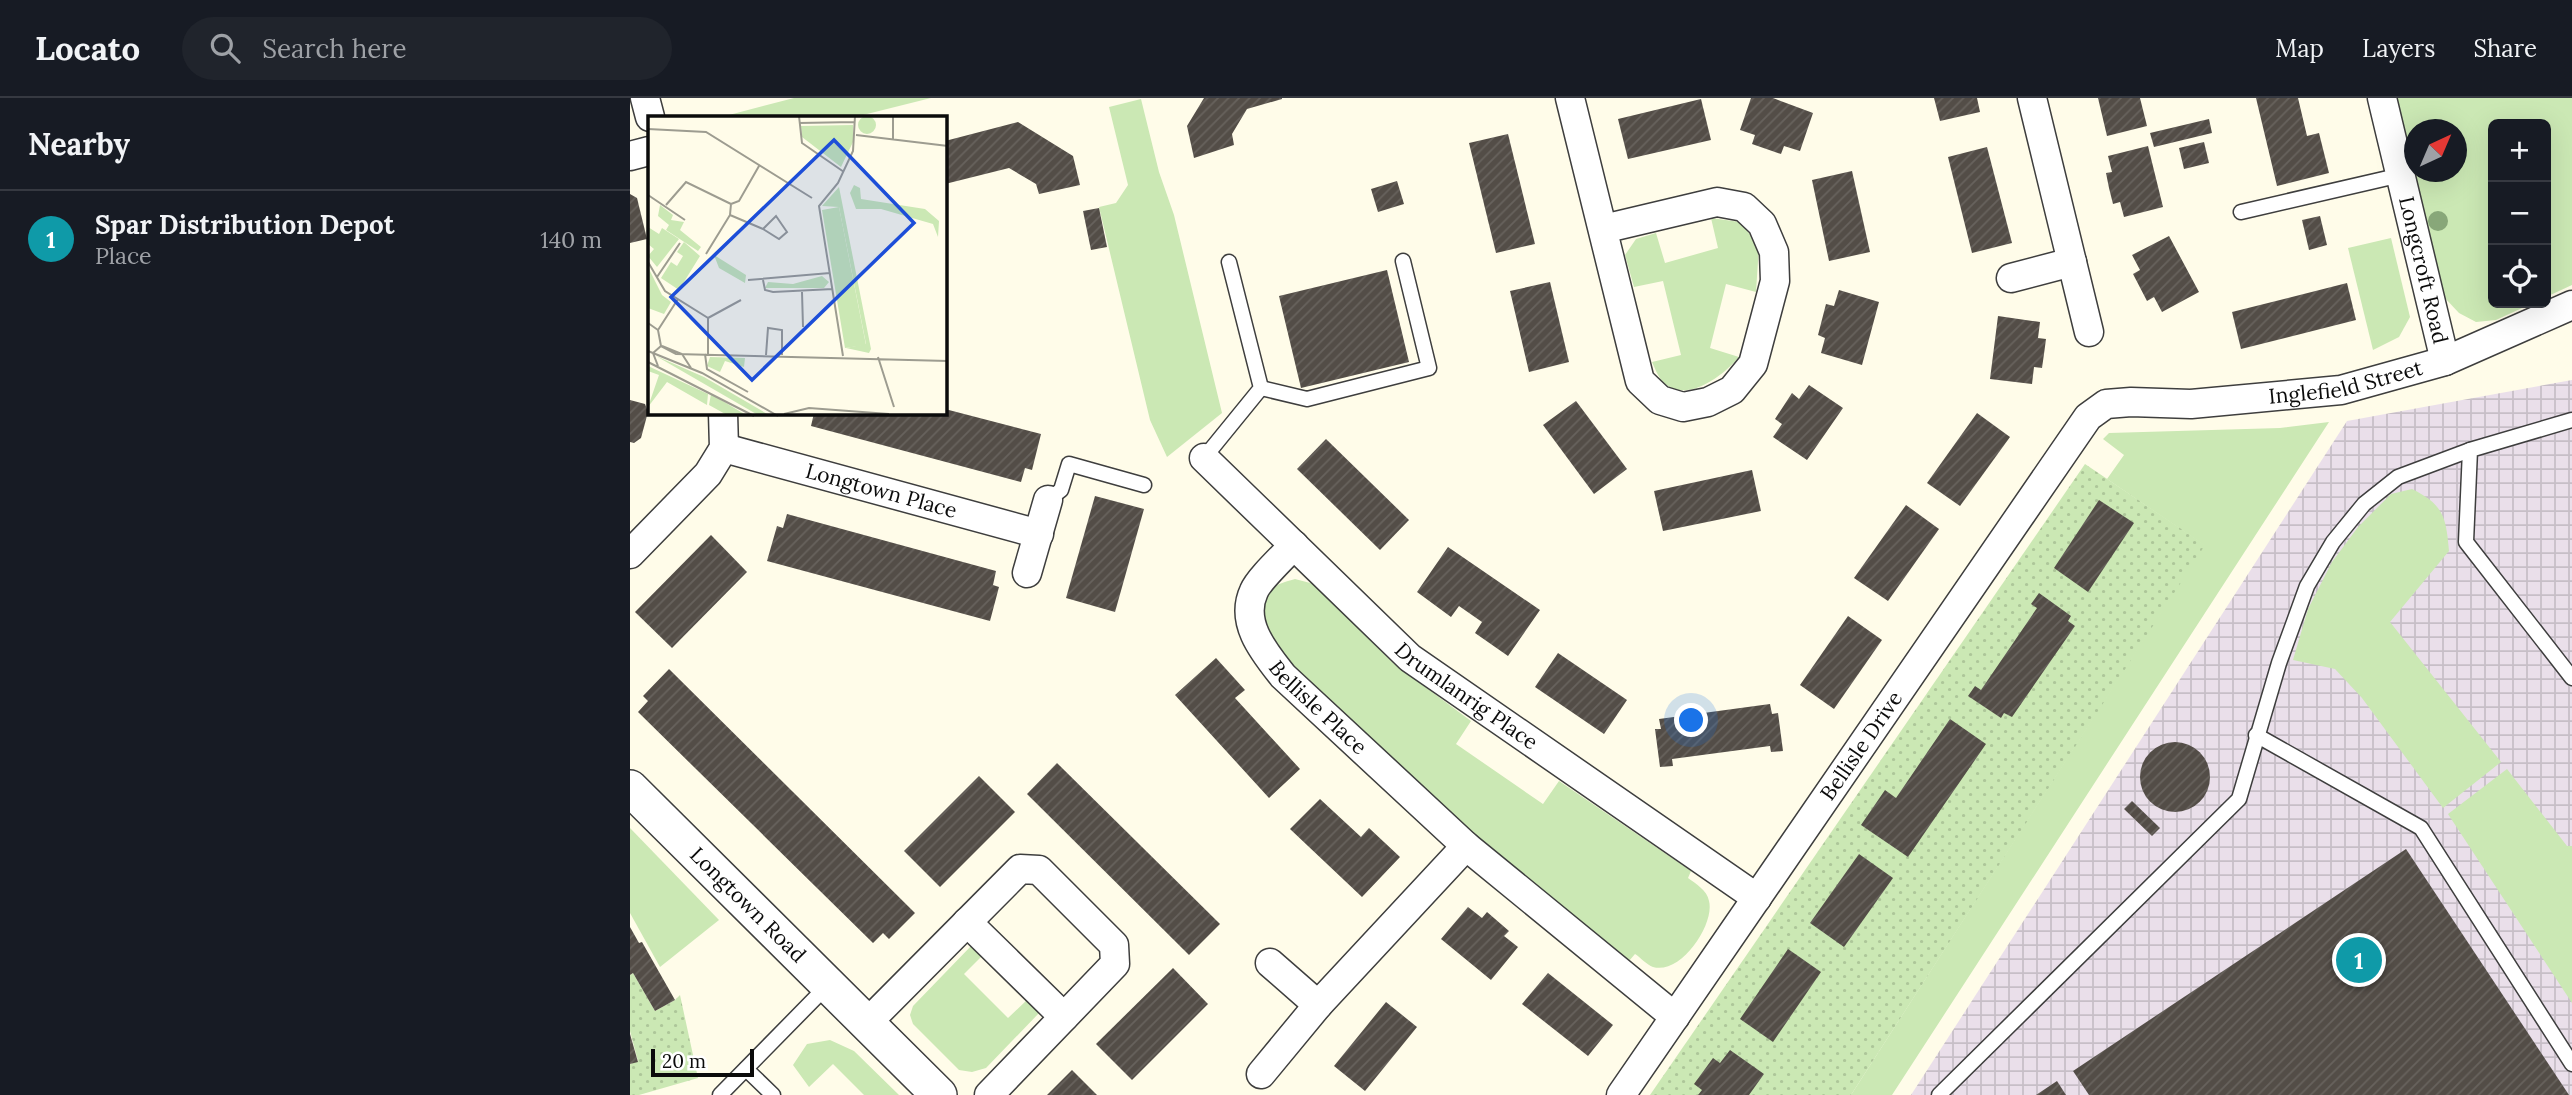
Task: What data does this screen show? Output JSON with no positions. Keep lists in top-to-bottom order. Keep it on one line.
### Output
{"streets":{"street":["Longcroft Road","Inglefield Street","Longtown Place","Drumlanrig Place","Bellisle Place","Bellisle Drive","Longtown Road"]},"crossings":[["Longcroft Road","Inglefield Street"],["Inglefield Street","Bellisle Drive"],["Drumlanrig Place","Bellisle Place"],["Drumlanrig Place","Bellisle Drive"],["Bellisle Place","Bellisle Drive"]],"scale_bar":"20 m","north":"top right","page":{"header":"Locato","search":"Search here","nav":["Map","Layers","Share"],"heading":"Nearby","map_buttons":["+","−"],"list":[{"mark":"1","name":"Spar Distribution Depot","note":"Place","value":"140 m"}],"pins":"1","scale":"20 m"}}
